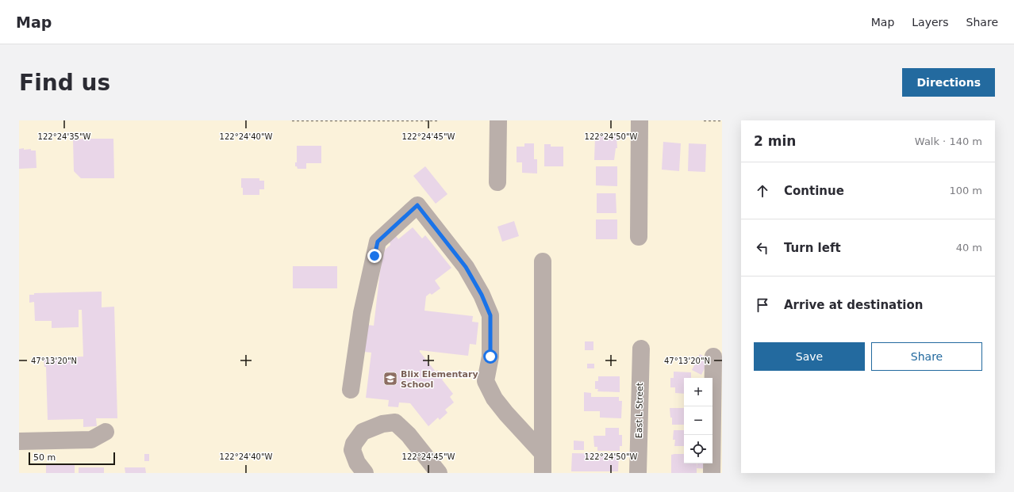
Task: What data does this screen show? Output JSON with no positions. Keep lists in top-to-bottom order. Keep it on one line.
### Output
{"streets":{"street":["East L Street"]},"places":{"school or university":["Blix Elementary School"]},"scale_bar":"50 m","page":{"header":"Map","nav":["Map","Layers","Share"],"buttons":["Directions",["Save","Share"]],"title":"Find us","heading":["2 min","Walk · 140 m"],"list":[["Continue","100 m"],["Turn left","40 m"],"Arrive at destination"],"map_buttons":["+","−"],"scale":"50 m"},"coordinates":["122°24'35\"W","122°24'40\"W","122°24'45\"W","122°24'50\"W","47°13'20\"N"]}
